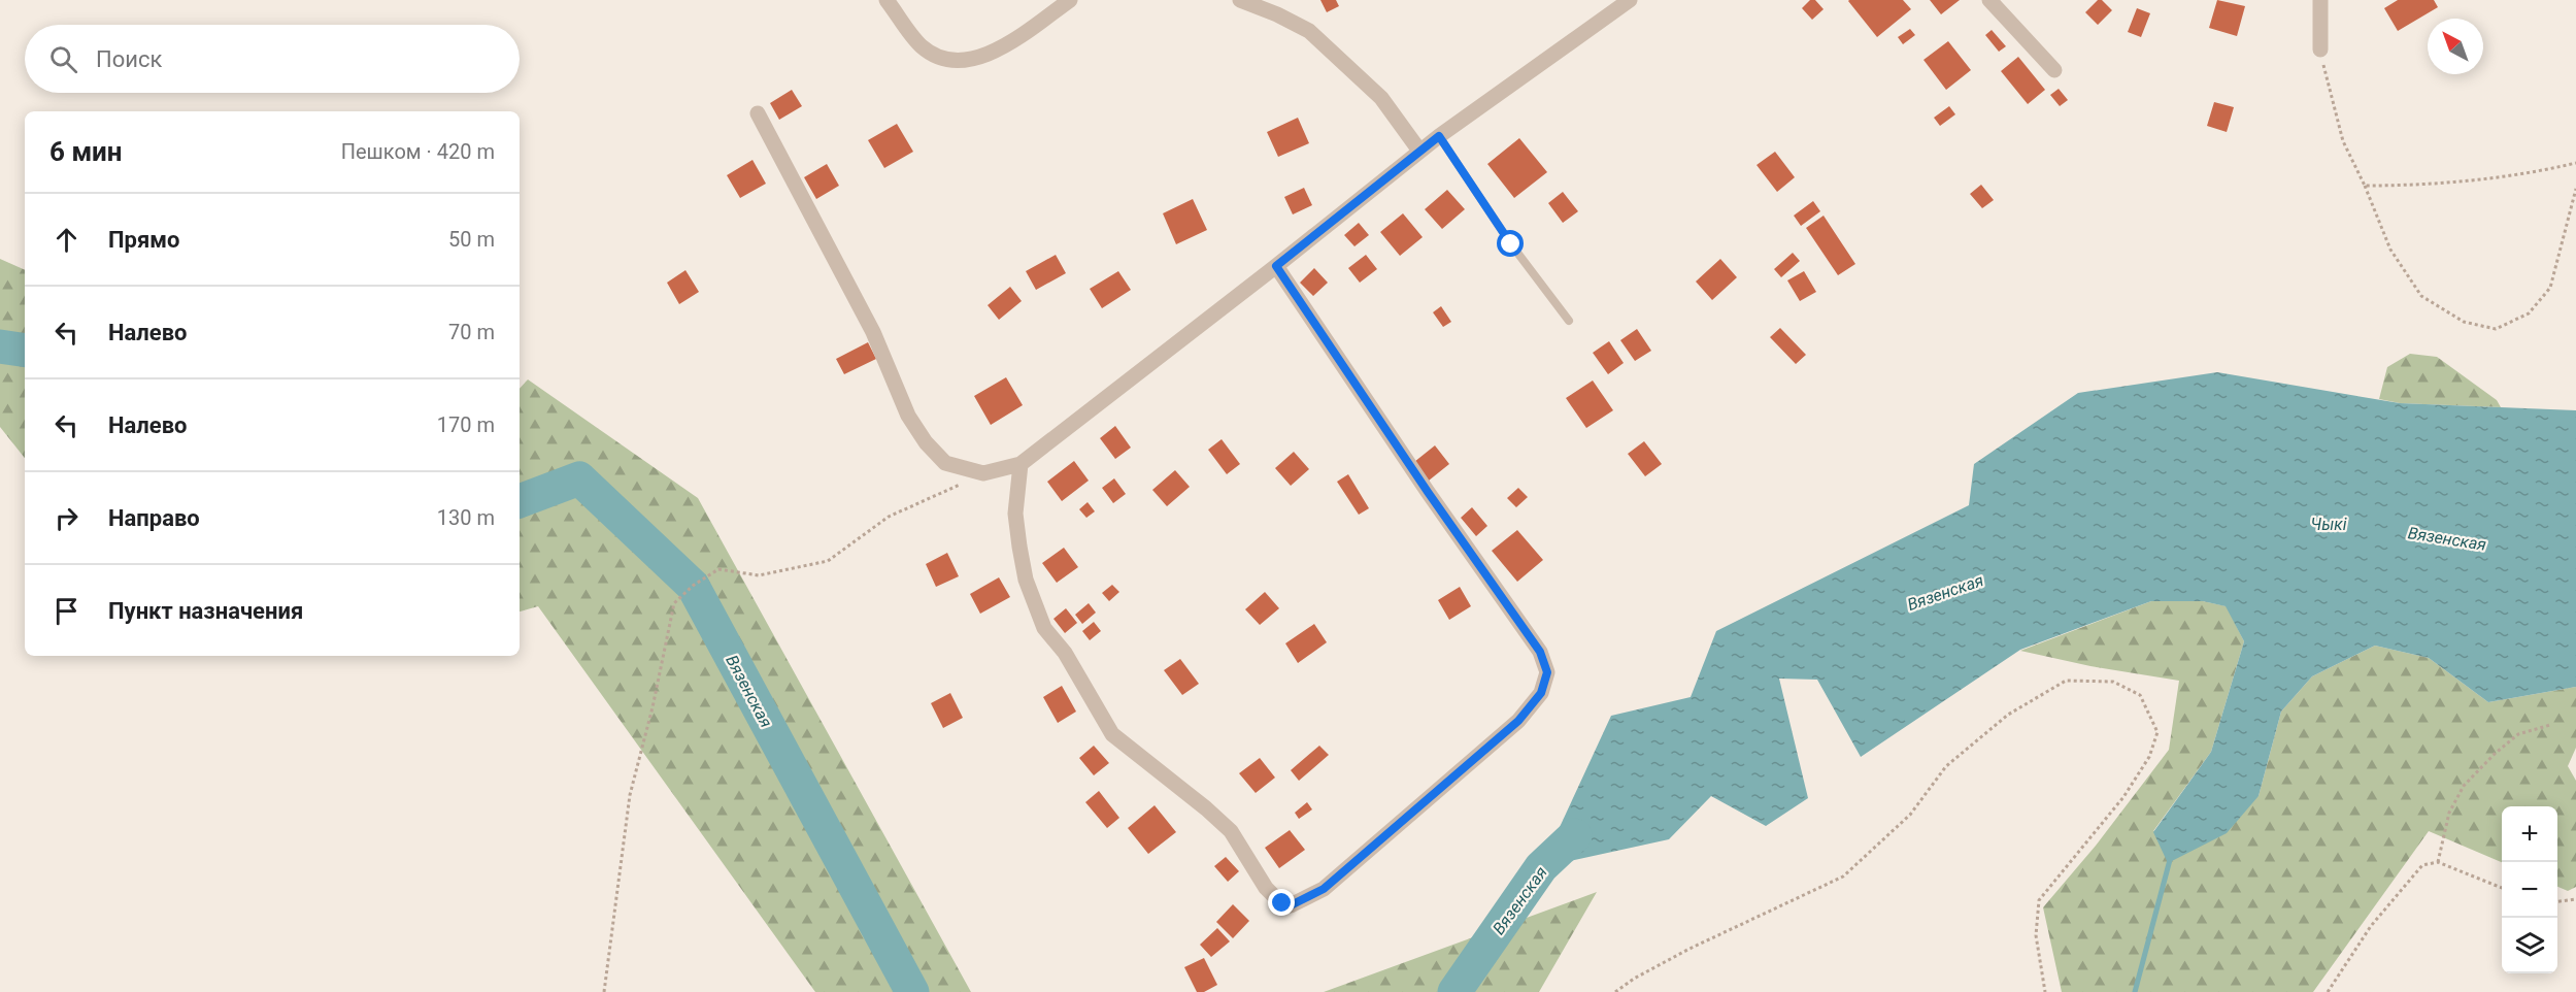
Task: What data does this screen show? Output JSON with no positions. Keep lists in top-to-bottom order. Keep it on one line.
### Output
{"water":["Чыкі","Вязенская"],"north":"top left","page":{"search":"Поиск","heading":["6 мин","Пешком · 420 m"],"list":[["Прямо","50 m"],["Налево","70 m"],["Налево","170 m"],["Направо","130 m"],"Пункт назначения"],"map_buttons":["+","−"]}}
